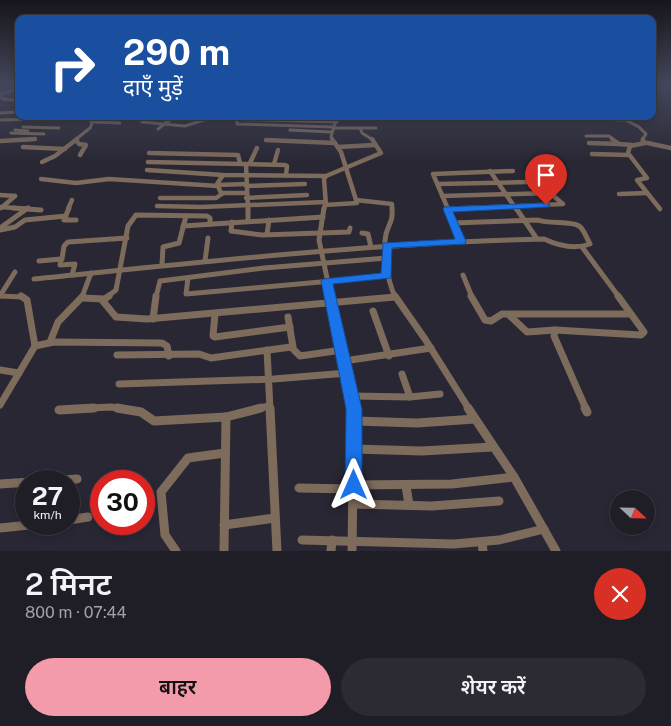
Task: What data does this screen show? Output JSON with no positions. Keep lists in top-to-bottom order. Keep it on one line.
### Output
{"north":"right","page":{"turn":["290 m","दाएँ मुड़ें"],"speed":"27 km/h","limit":"30","heading":["2 मिनट","800 m · 07:44"],"buttons":["बाहर","शेयर करें"]}}
